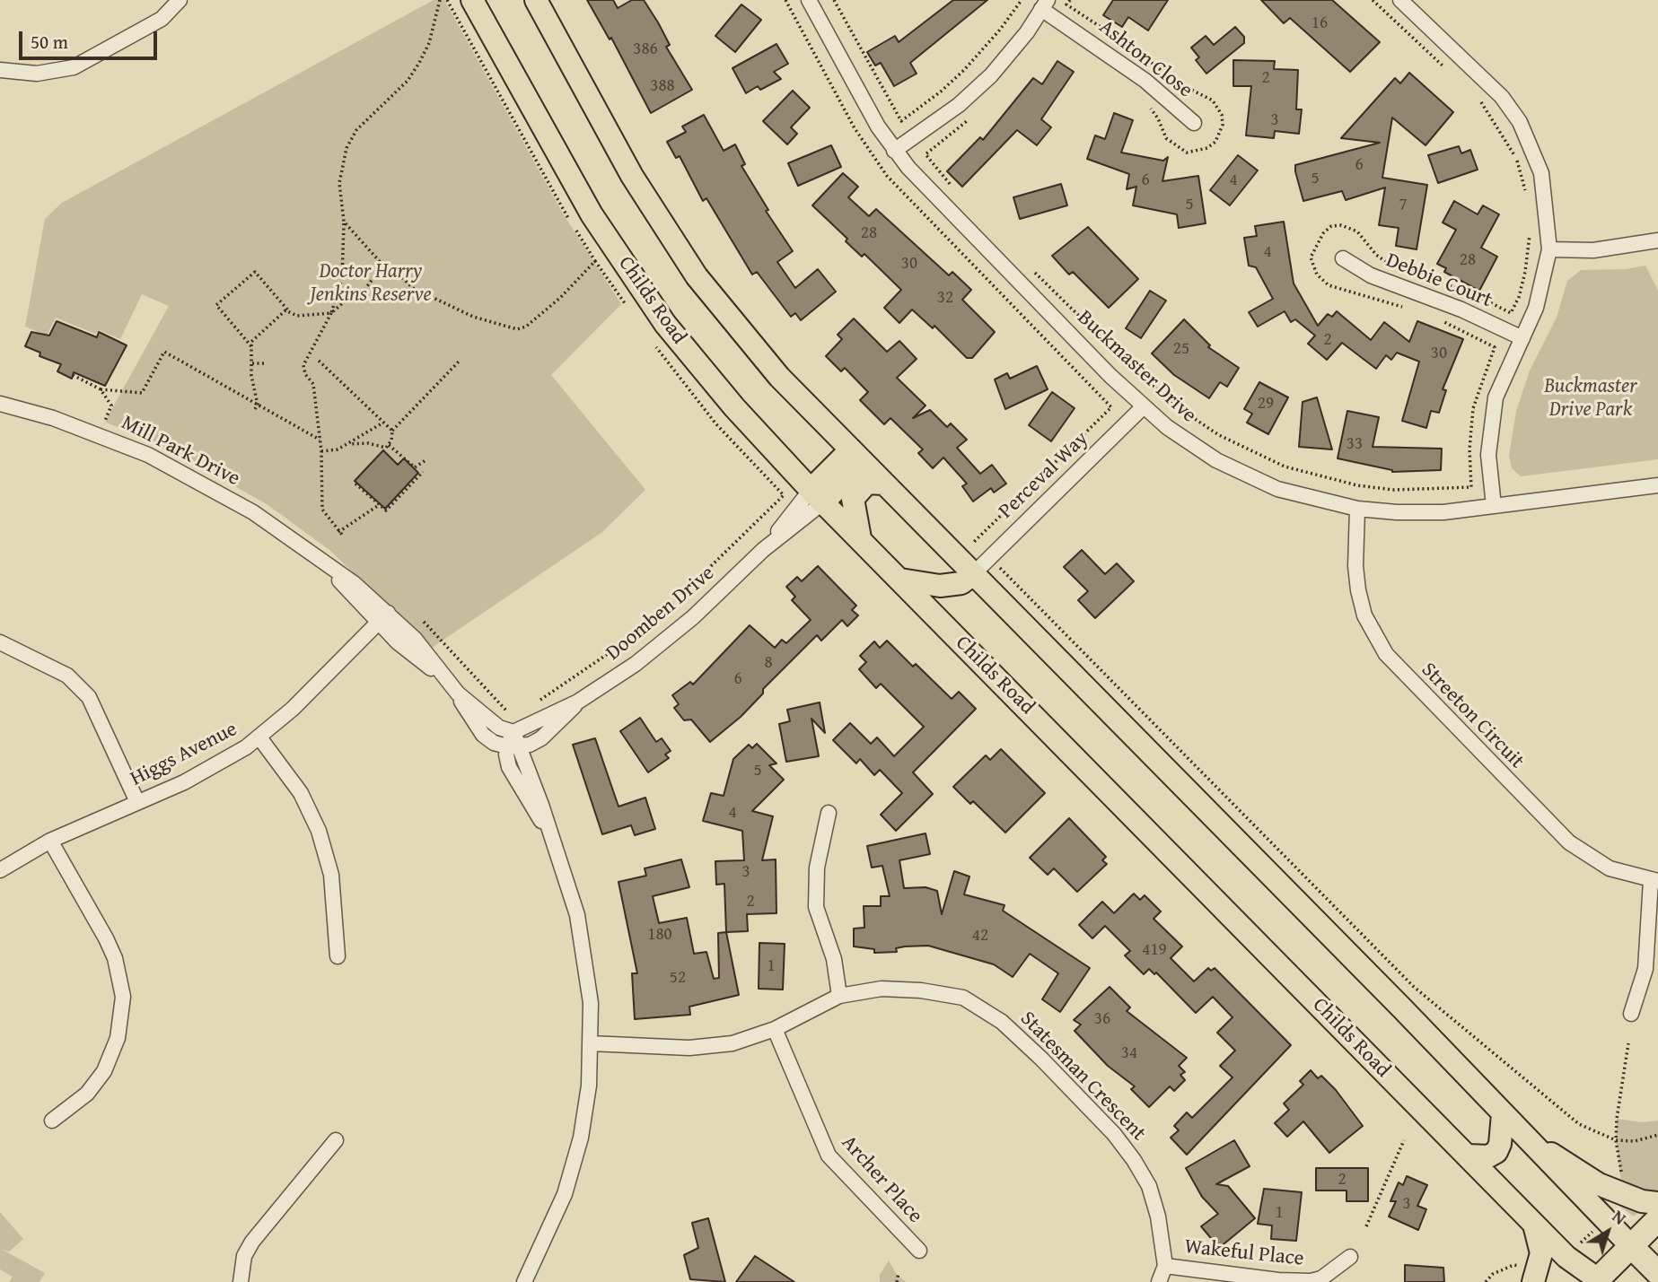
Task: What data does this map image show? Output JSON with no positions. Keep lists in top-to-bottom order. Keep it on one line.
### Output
{"streets":{"main road":["Childs Road"],"street":["Ashton Close","Debbie Court","Buckmaster Drive","Mill Park Drive","Perceval Way","Doomben Drive","Streeton Circuit","Higgs Avenue","Statesman Crescent","Archer Place","Wakeful Place"]},"crossings":[["Childs Road","Doomben Drive"],["Buckmaster Drive","Perceval Way"],["Buckmaster Drive","Streeton Circuit"],["Mill Park Drive","Doomben Drive"],["Mill Park Drive","Higgs Avenue"],["Statesman Crescent","Archer Place"],["Statesman Crescent","Wakeful Place"]],"parks":["Doctor Harry Jenkins Reserve","Buckmaster Drive Park"],"house_numbers":["16","386","2","388","3","6","5","6","4","5","7","28","4","28","30","32","2","25","30","29","33","8","6","5","4","3","2","180","42","419","1","52","36","34","2","3","1"],"scale_bar":"50 m","north":"top right"}
